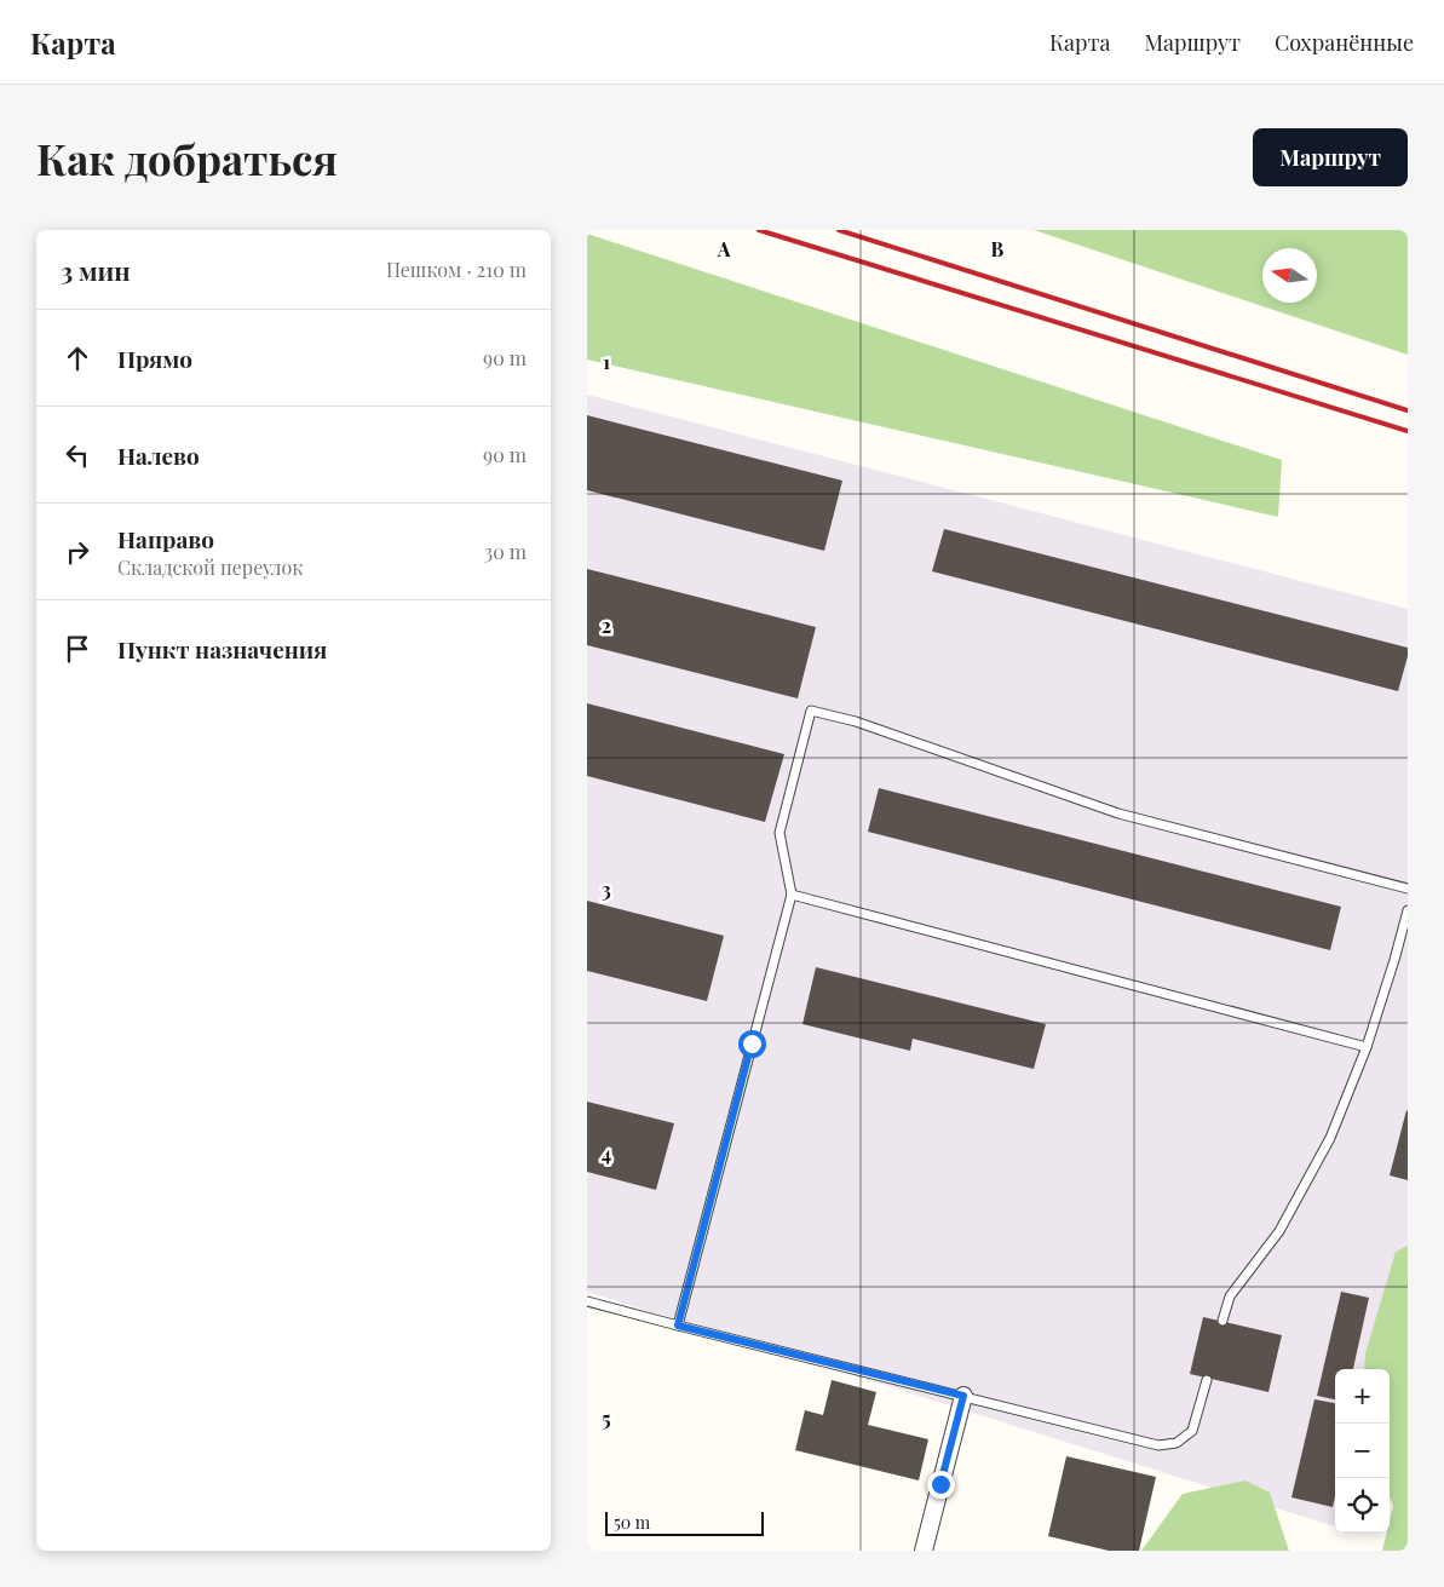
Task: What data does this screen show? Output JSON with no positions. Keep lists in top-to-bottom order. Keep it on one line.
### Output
{"scale_bar":"50 m","north":"left","page":{"header":"Карта","nav":["Карта","Маршрут","Сохранённые"],"buttons":"Маршрут","title":"Как добраться","heading":["3 мин","Пешком · 210 m"],"list":[["Прямо","90 m"],["Налево","90 m"],["Направо","Складской переулок","30 m"],"Пункт назначения"],"map_buttons":["+","−"],"scale":"50 m"},"grid":{"columns":["A","B"],"rows":["1","2","3","4","5"]}}
